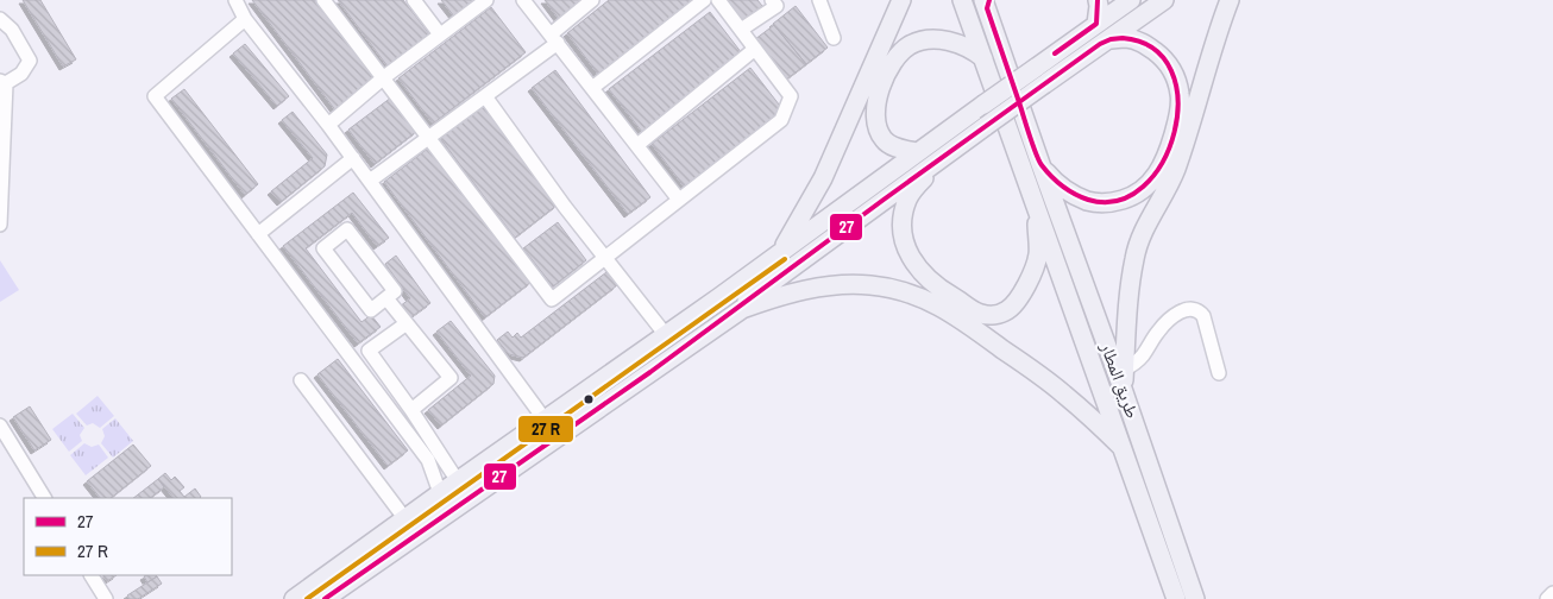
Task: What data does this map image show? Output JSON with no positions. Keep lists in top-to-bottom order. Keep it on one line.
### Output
{"streets":{"highway":["طريق المطار"]},"lines":["transit line 27"],"legend":["27","27 R"]}
